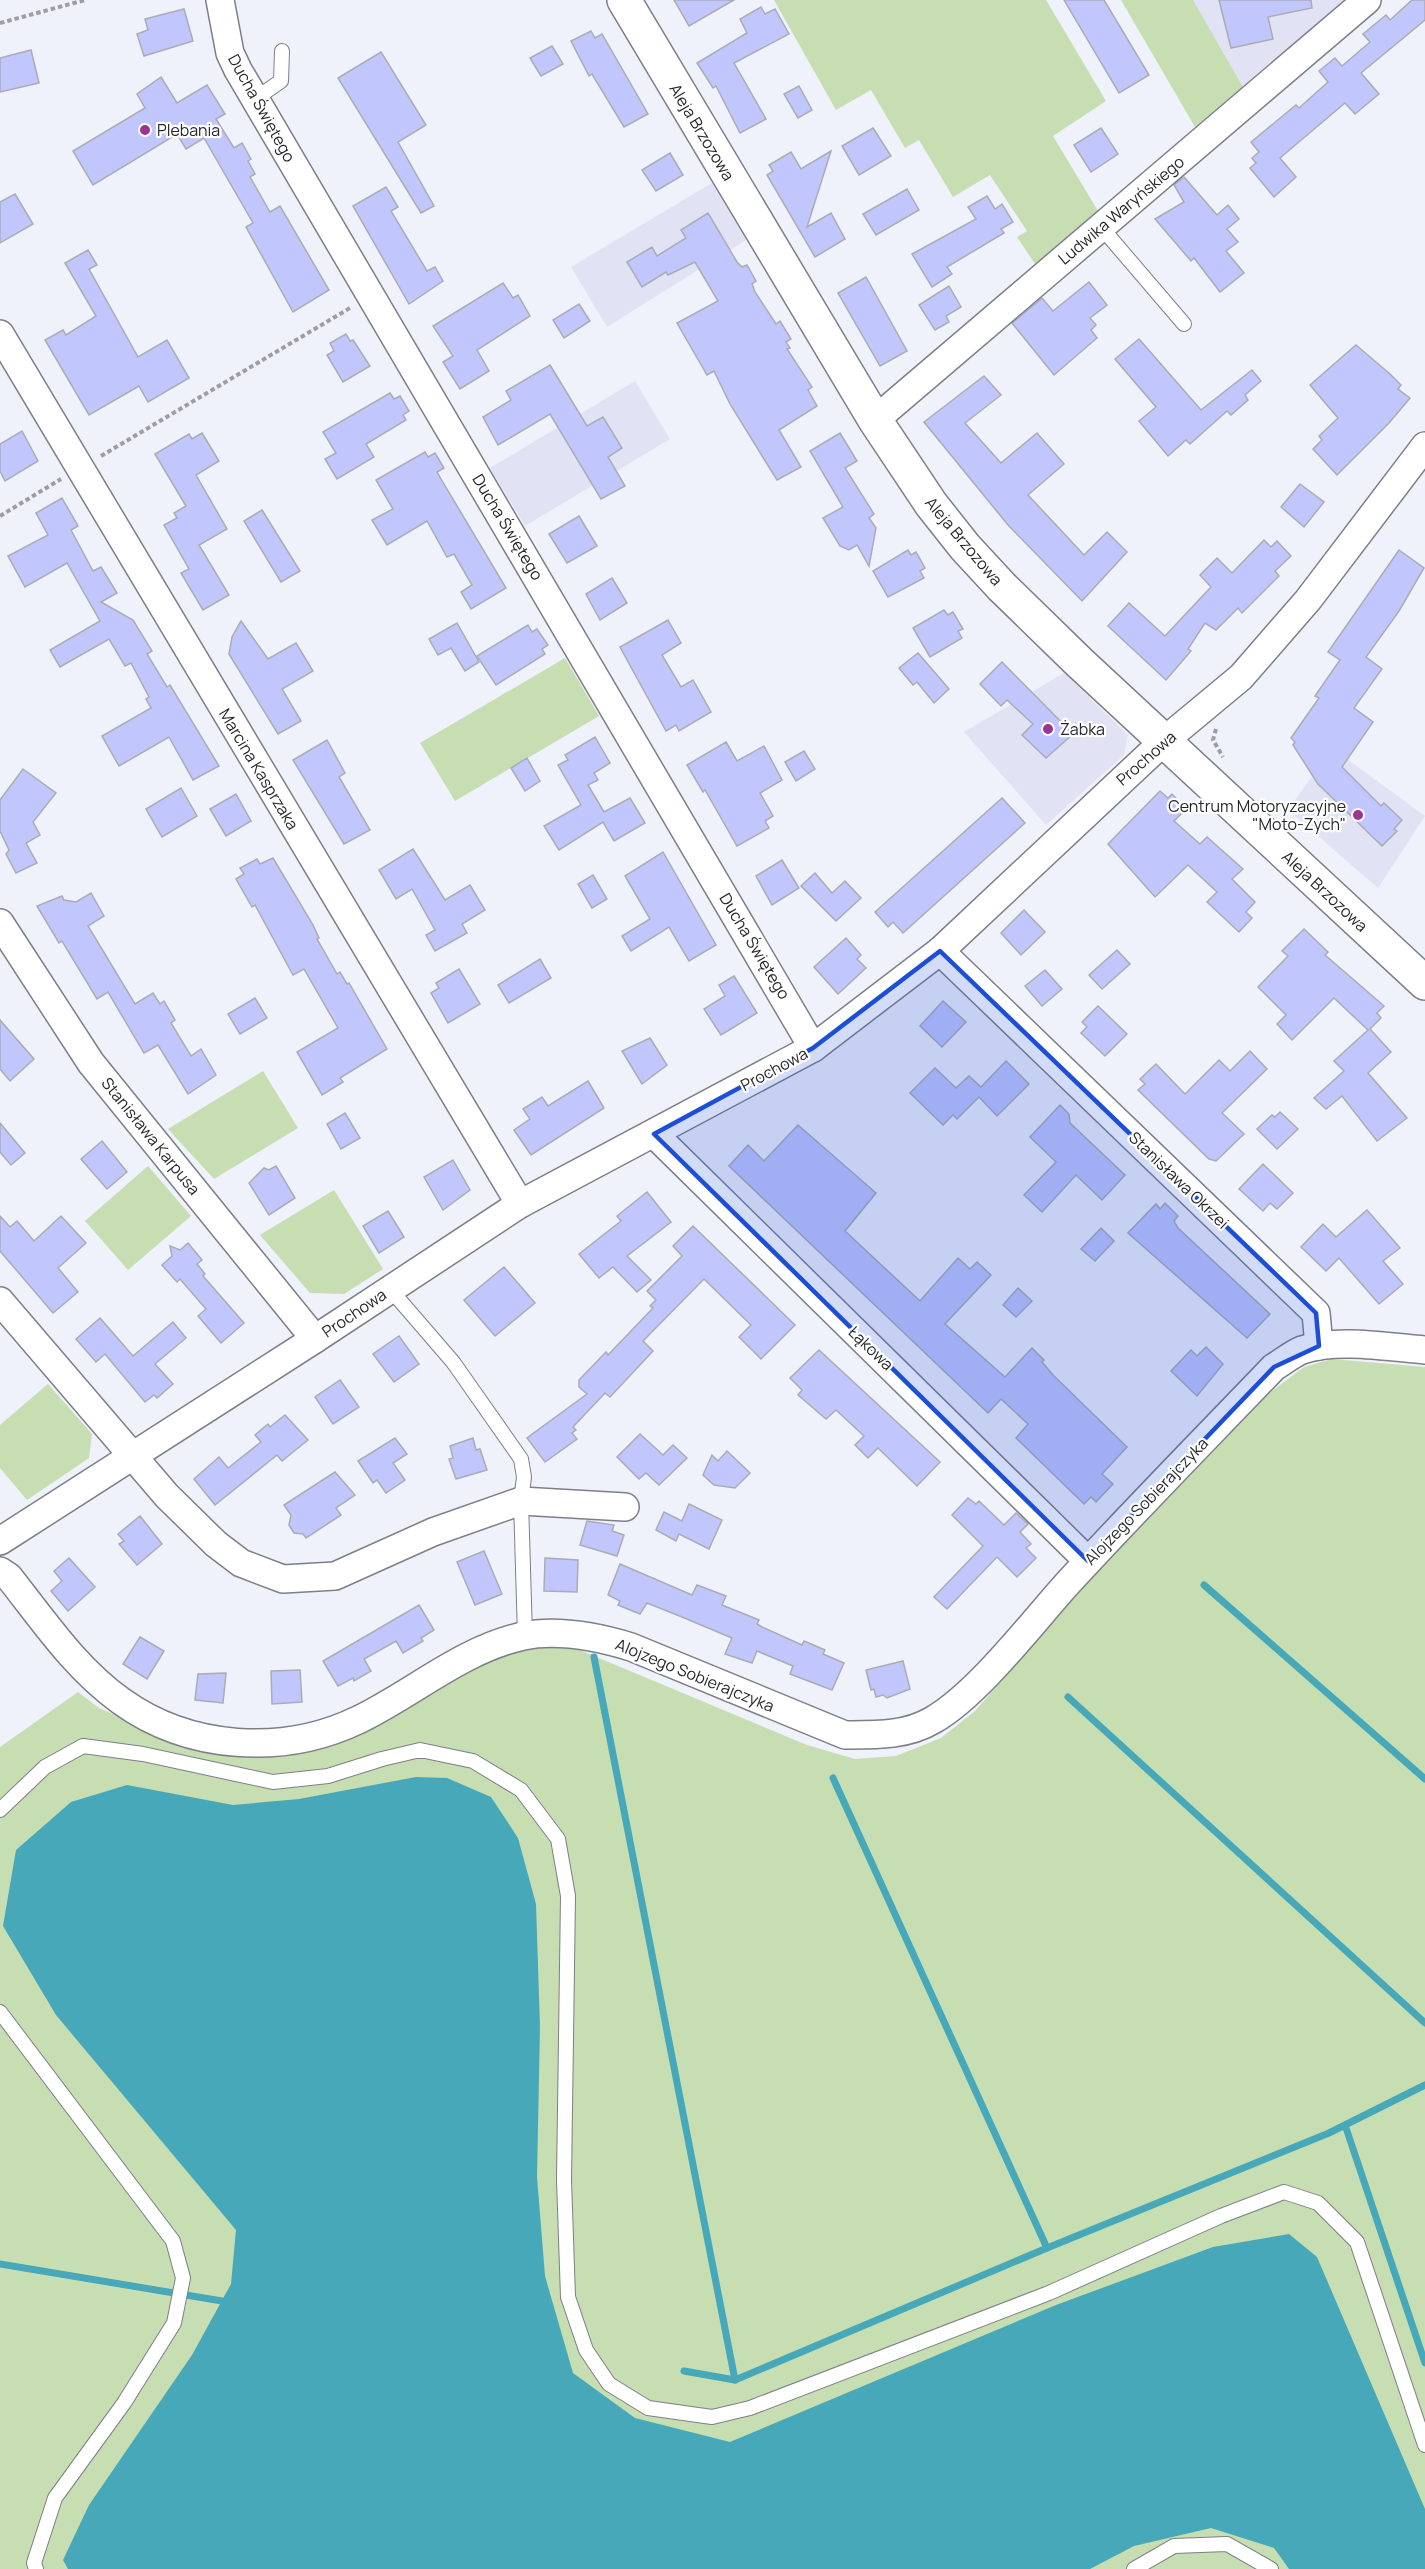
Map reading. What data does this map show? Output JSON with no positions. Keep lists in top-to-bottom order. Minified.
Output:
{"streets":{"street":["Ducha Świętego","Aleja Brzozowa","Ludwika Waryńskiego","Prochowa","Marcina Kasprzaka","Stanisława Karpusa","Stanisława Okrzei","Łąkowa","Alojzego Sobierajczyka"]},"crossings":[["Ducha Świętego","Prochowa"],["Aleja Brzozowa","Ludwika Waryńskiego"],["Aleja Brzozowa","Prochowa"],["Prochowa","Marcina Kasprzaka"],["Prochowa","Stanisława Karpusa"],["Prochowa","Stanisława Okrzei"],["Prochowa","Łąkowa"],["Stanisława Okrzei","Alojzego Sobierajczyka"],["Łąkowa","Alojzego Sobierajczyka"]],"places":["Plebania","Żabka","Centrum Motoryzacyjne \"Moto-Zych\""]}
